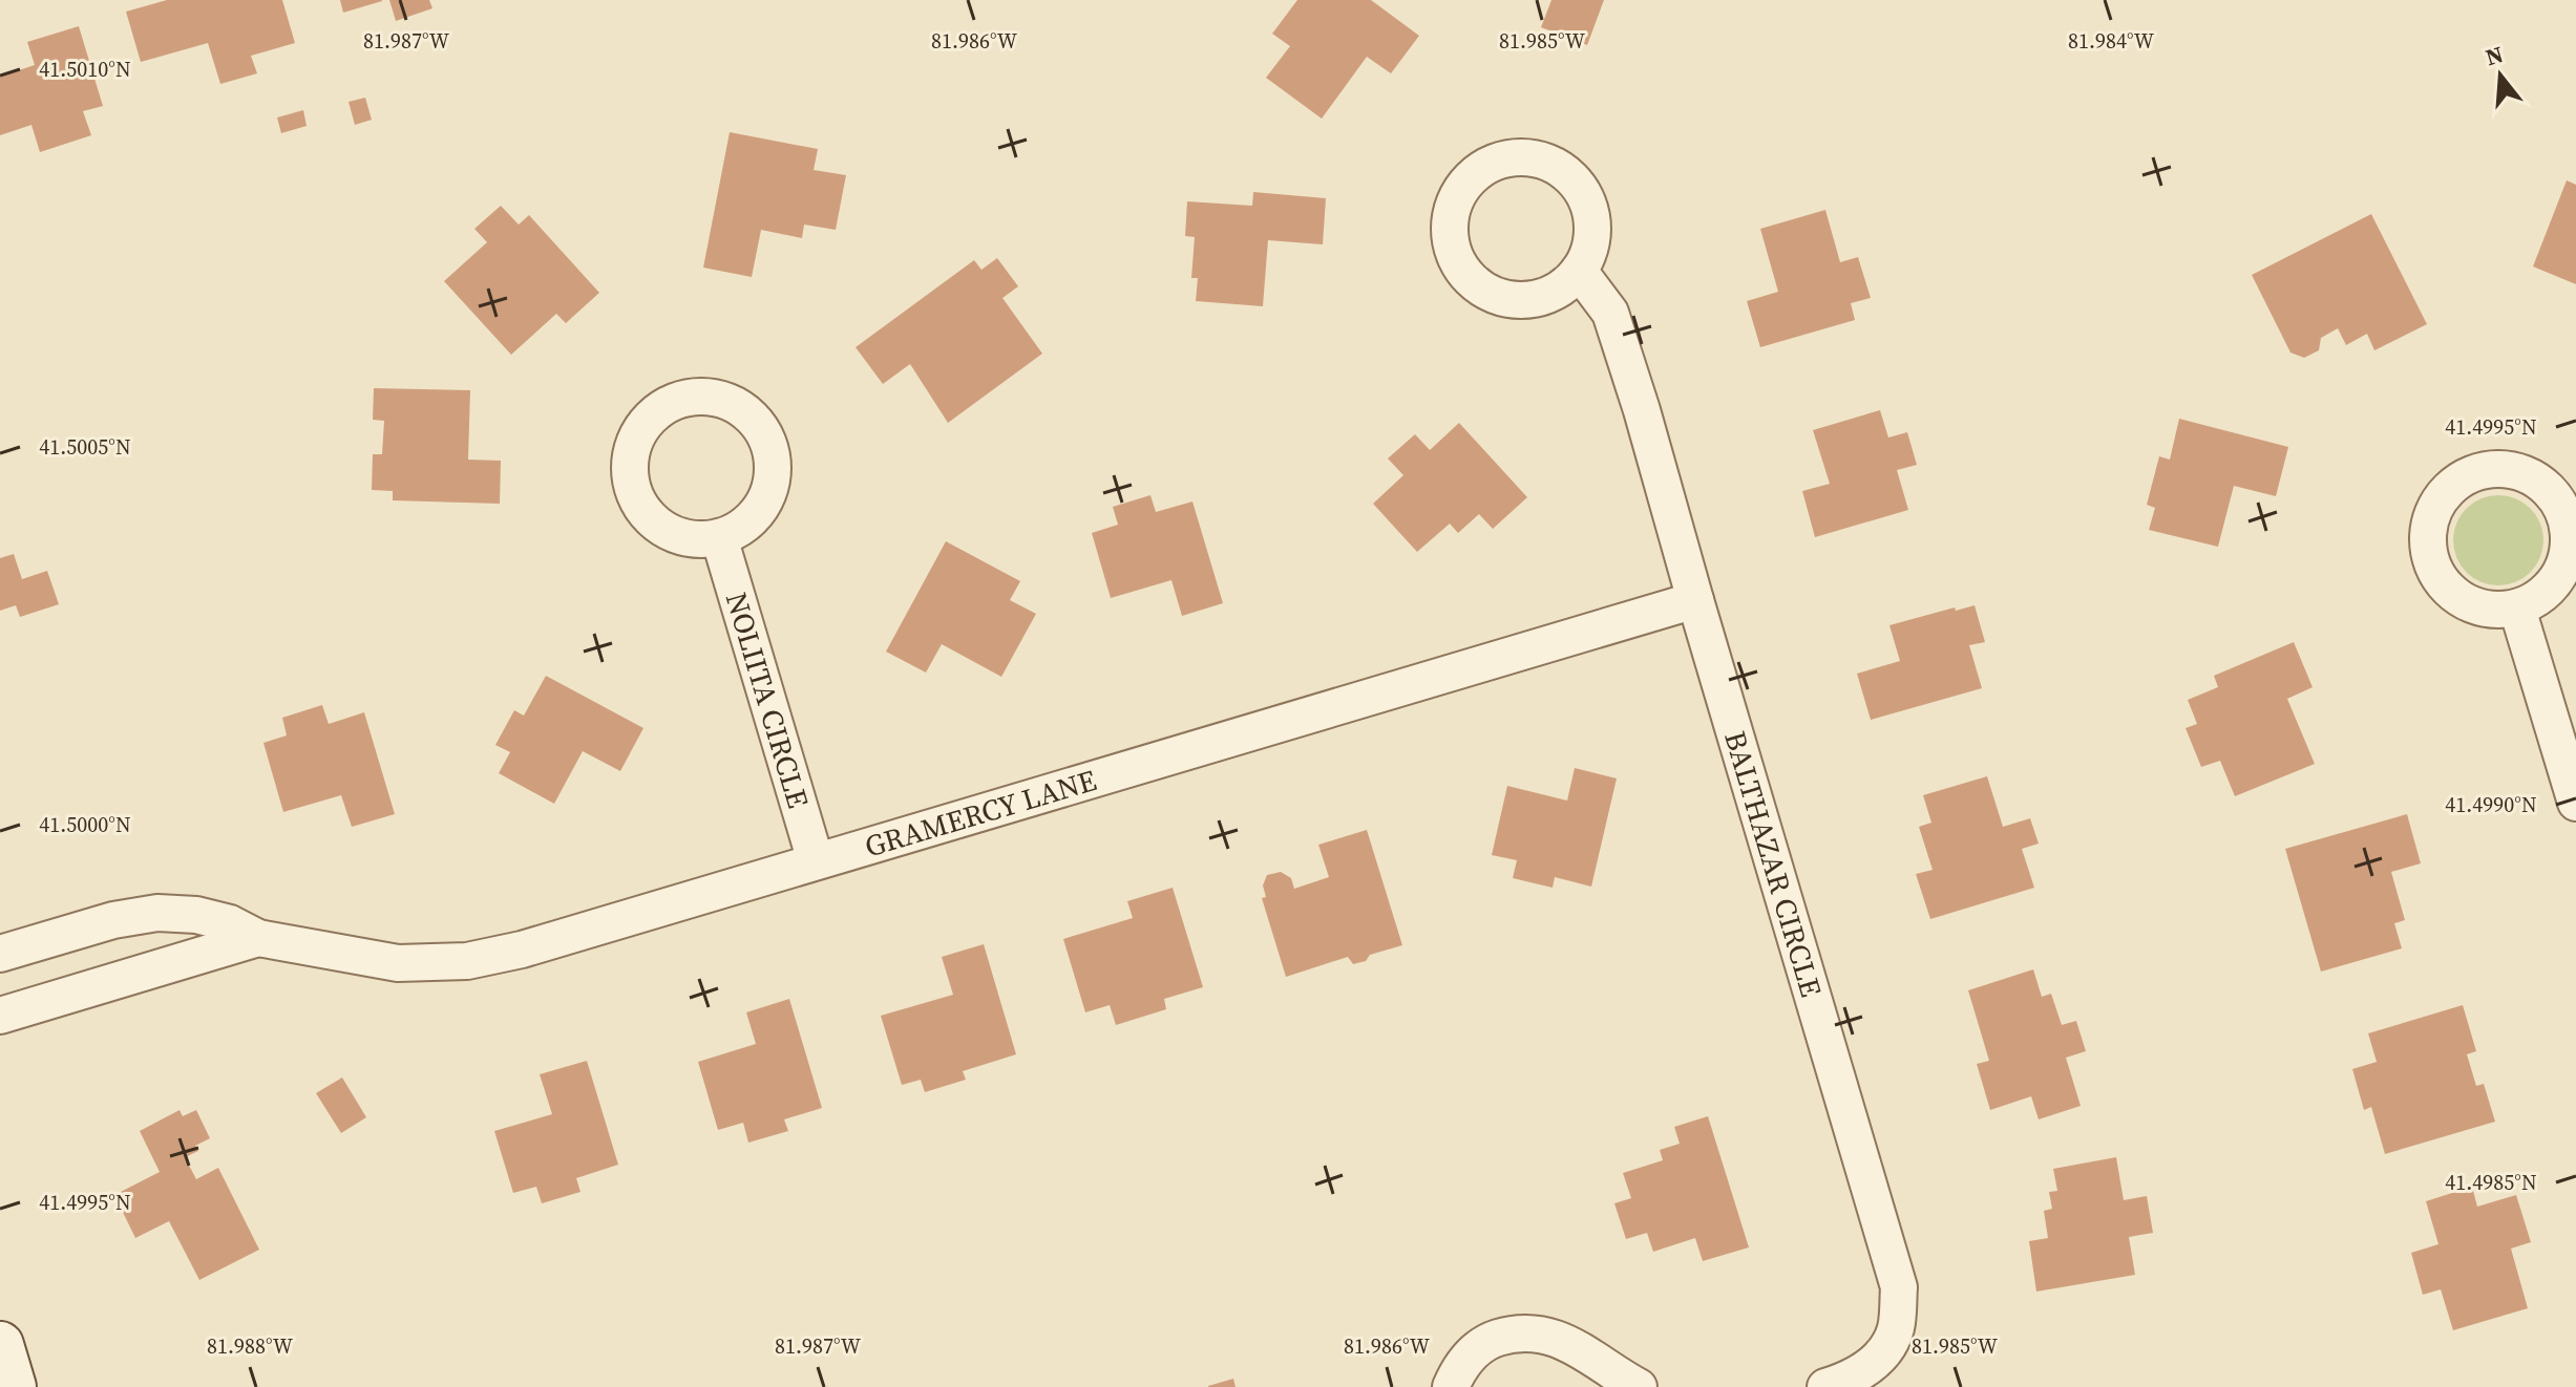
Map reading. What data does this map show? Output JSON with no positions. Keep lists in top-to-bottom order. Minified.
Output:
{"streets":{"street":["NOLIITA CIRCLE","GRAMERCY LANE","BALTHAZAR CIRCLE"]},"crossings":[["NOLIITA CIRCLE","GRAMERCY LANE"],["GRAMERCY LANE","BALTHAZAR CIRCLE"]],"north":"top","coordinates":["81.987°W","81.986°W","81.985°W","81.984°W","41.5010°N","41.4995°N","41.5005°N","41.4990°N","41.5000°N","41.4985°N","81.988°W"]}
